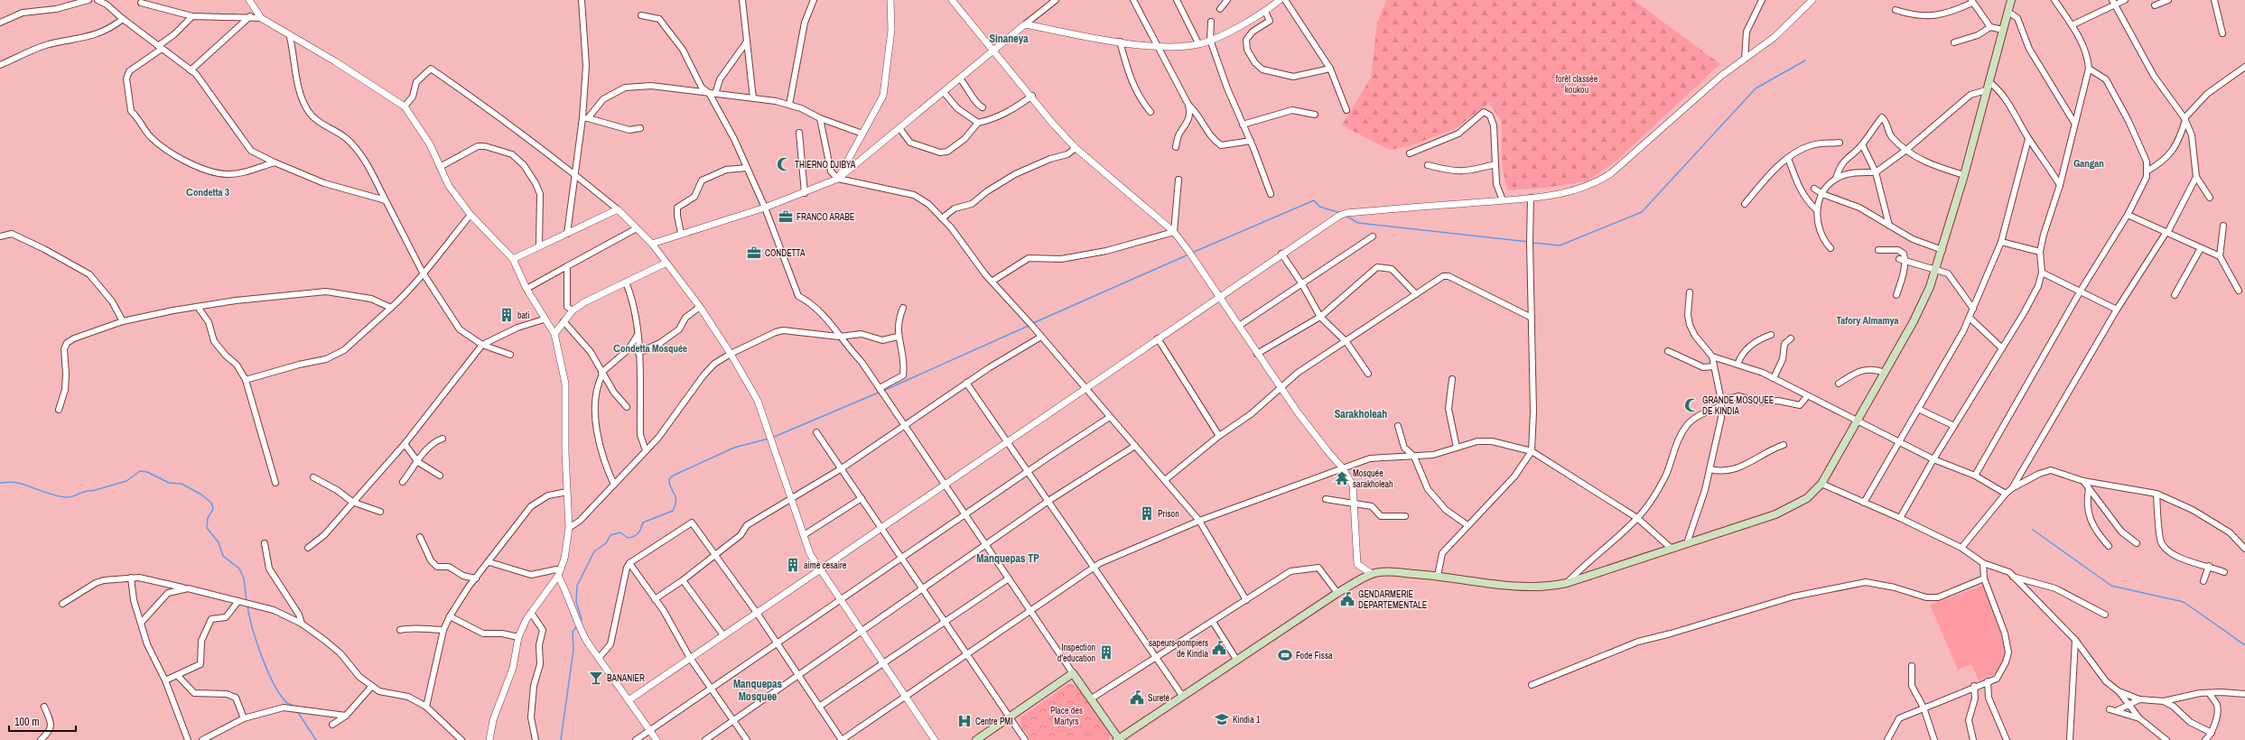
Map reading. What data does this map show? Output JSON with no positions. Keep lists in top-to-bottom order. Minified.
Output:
{"districts":["Sinaneya","Gangan","Сondetta 3","Tafory Almamya","Сondetta Mosquée","Sarakholeah","Manquepas TP","Manquepas Mosquee"],"parks":["forêt classée koukou","Place des Martyrs"],"places":{"mosque":["THIERNO DJIBYA","GRANDE MOSQUEE DE KINDIA"],"office":["FRANCO ARABE","CONDETTA"],"building":["bati","Prison","aimé cesaire","Inspection d'education"],"temple":["Mosquée sarakholeah"],"public building":["GENDARMERIE DEPARTEMENTALE","sapeurs-pompiers de Kindia","Sureté"],"sports":["Fode Fissa"],"bar":["BANANIER"],"school or university":["Kindia 1"],"hospital":["Centre PMI"]},"scale_bar":"100 m"}
